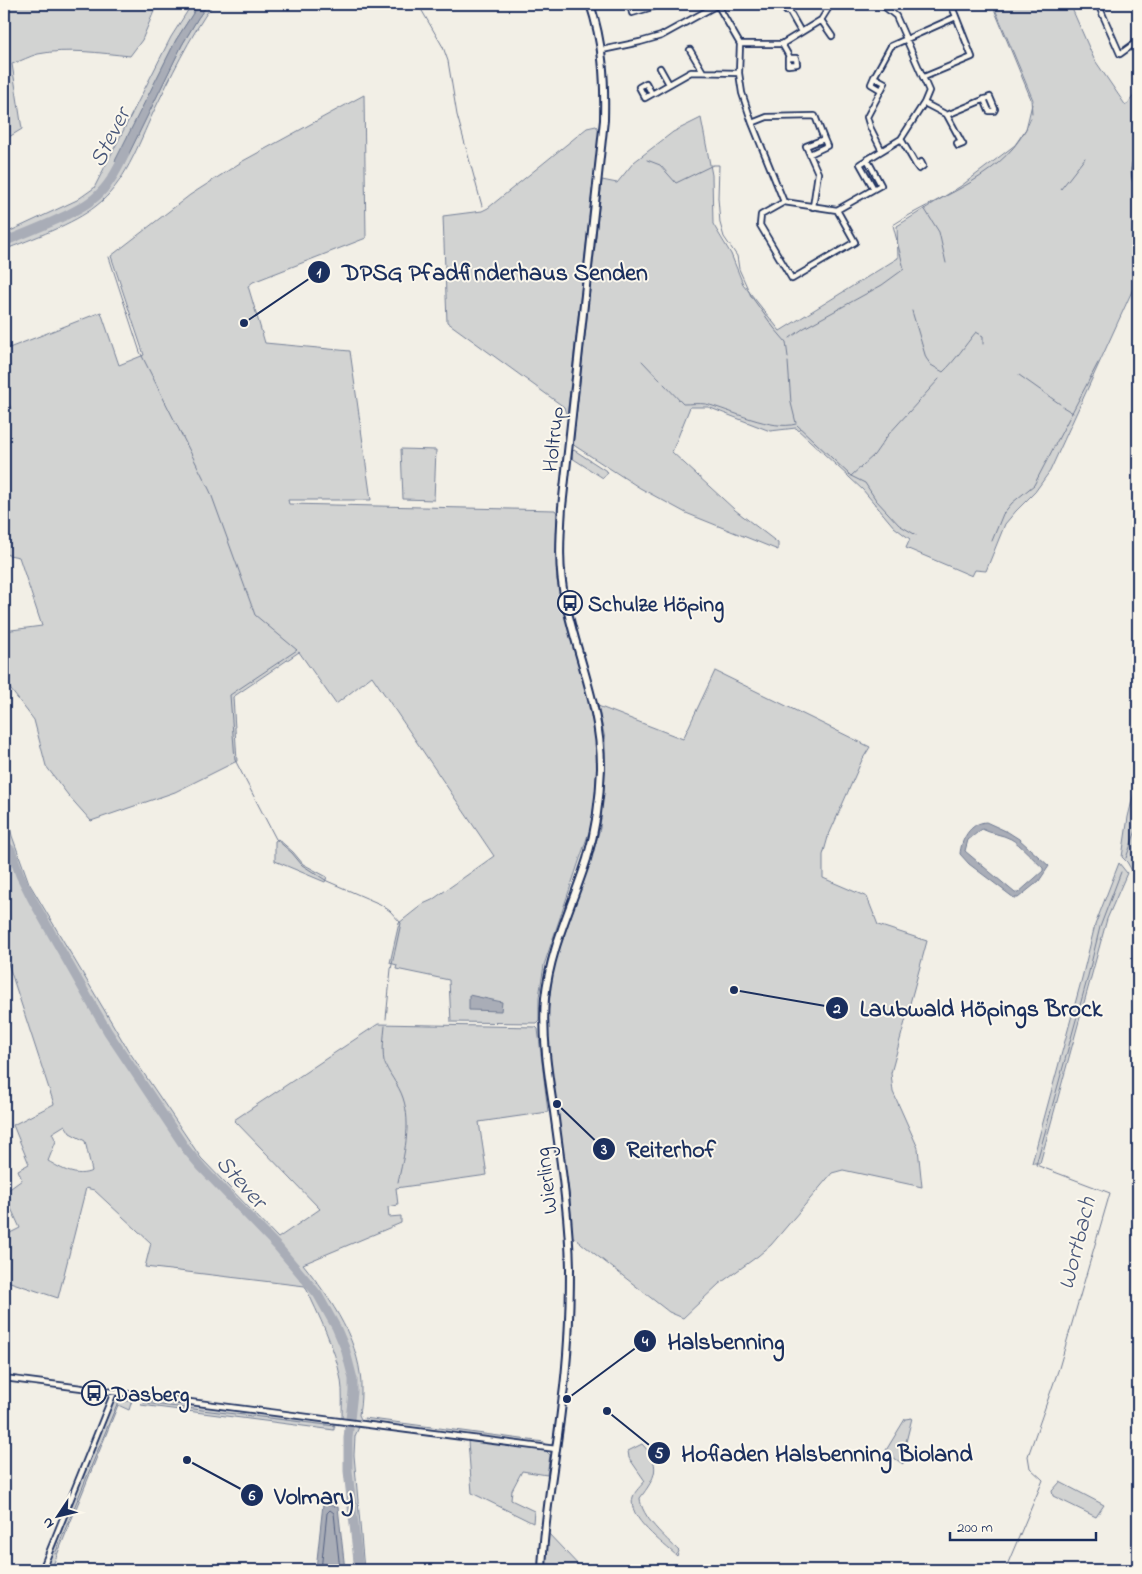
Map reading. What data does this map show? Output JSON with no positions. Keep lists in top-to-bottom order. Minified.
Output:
{"streets":{"main road":["Holtrup","Wierling"]},"crossings":[["Holtrup","Wierling"]],"water":["Stever","Wortbach"],"places":{"other":["DPSG Pfadfinderhaus Senden","Laubwald Höpings Brock","Reiterhof","Halsbenning","Hofladen Halsbenning Bioland","Volmary"],"bus stop":["Schulze Höping","Dasberg"]},"scale_bar":"200 m","north":"bottom left"}
